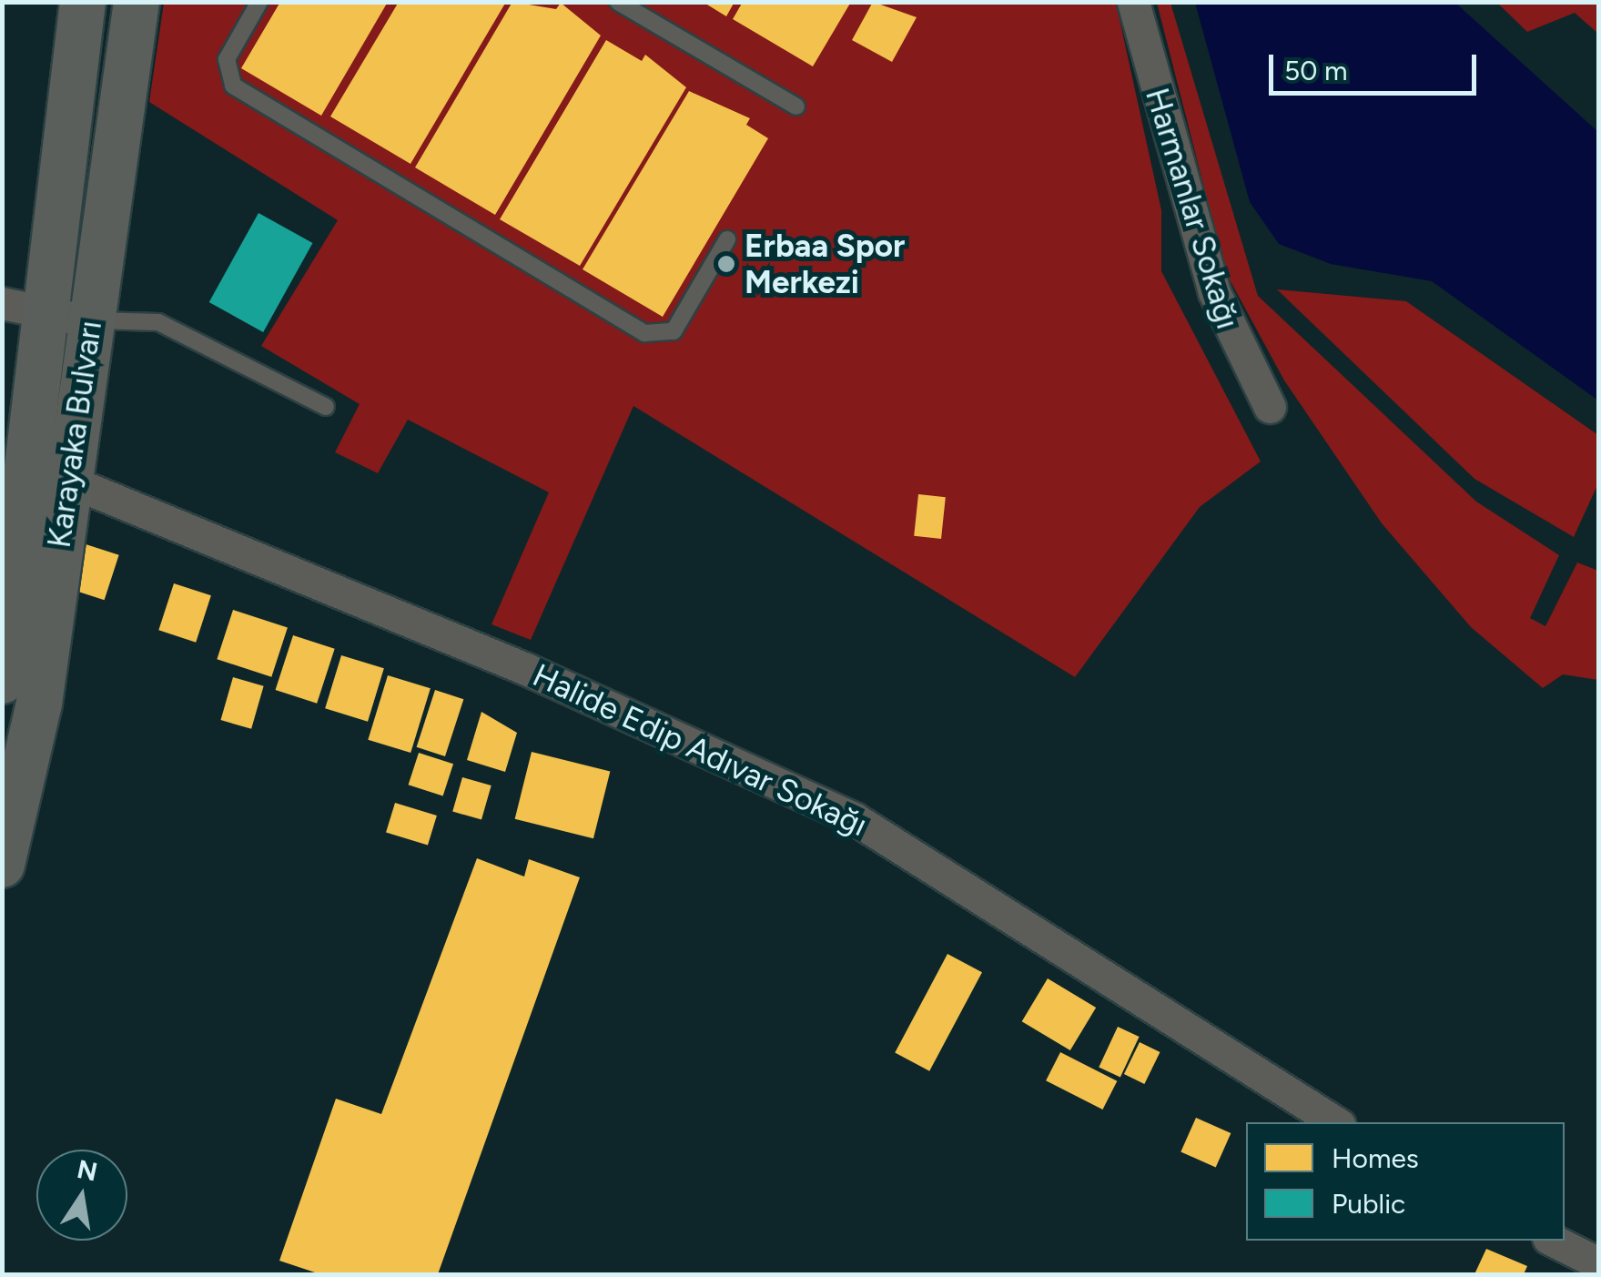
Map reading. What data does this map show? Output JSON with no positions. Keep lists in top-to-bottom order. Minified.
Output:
{"streets":{"main road":["Karayaka Bulvarı"],"street":["Harmanlar Sokağı","Halide Edip Adıvar Sokağı"]},"crossings":[["Karayaka Bulvarı","Halide Edip Adıvar Sokağı"]],"places":["Erbaa Spor Merkezi"],"legend":["Homes","Public"],"scale_bar":"50 m","north":"top"}
